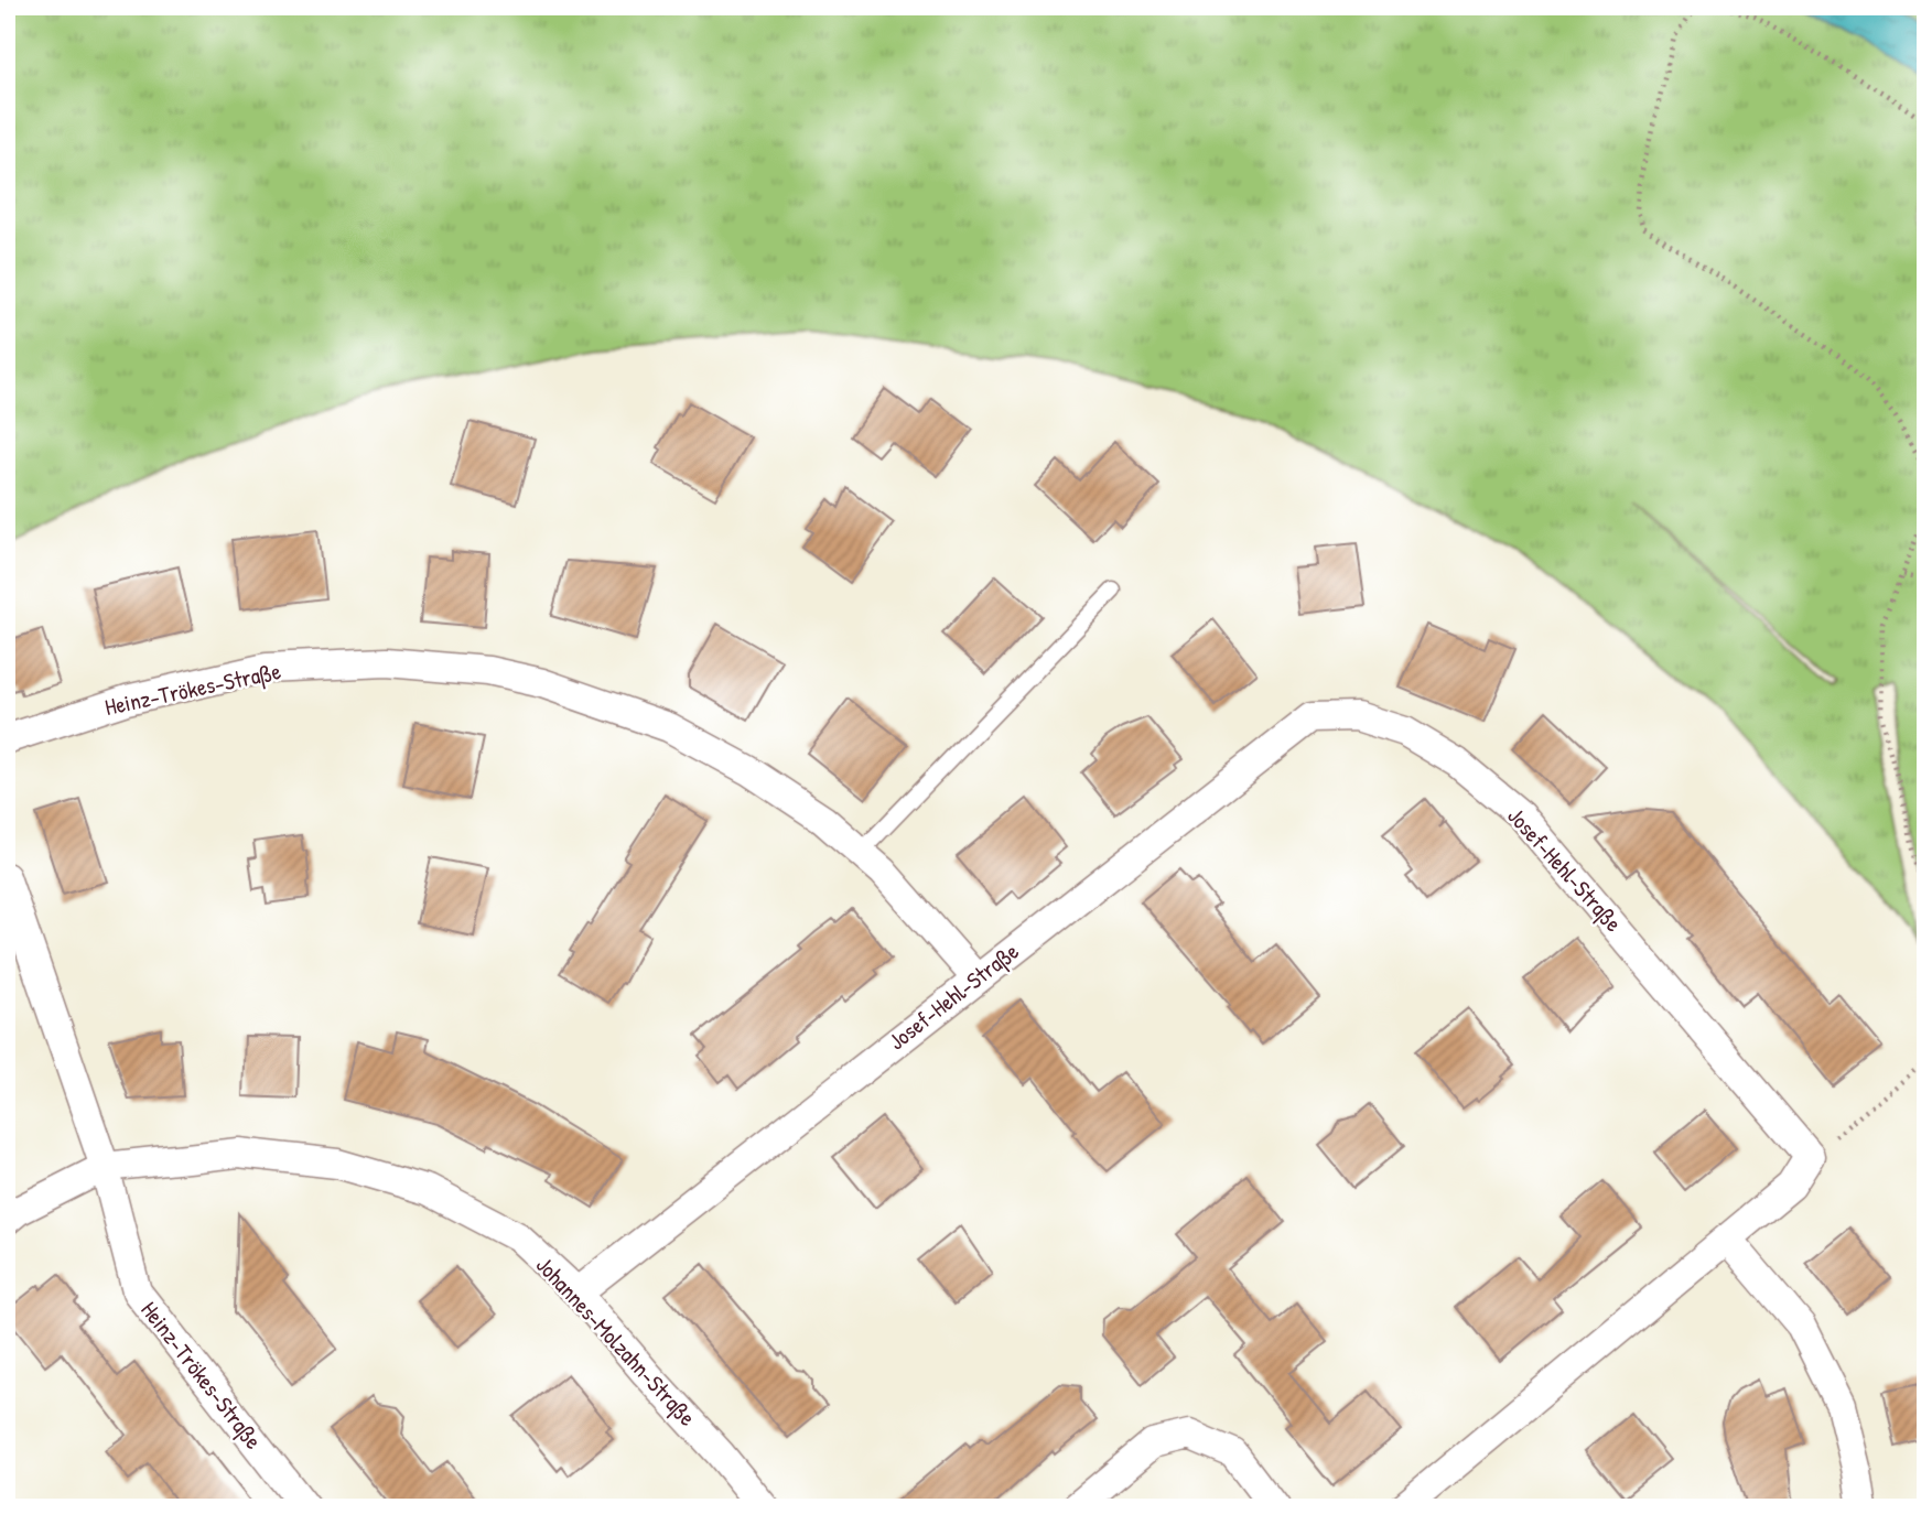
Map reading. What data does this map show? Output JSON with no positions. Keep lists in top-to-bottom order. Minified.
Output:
{"streets":{"street":["Heinz-Trökes-Straße","Josef-Hehl-Straße","Johannes-Molzahn-Straße"]},"crossings":[["Heinz-Trökes-Straße","Josef-Hehl-Straße"],["Heinz-Trökes-Straße","Johannes-Molzahn-Straße"],["Josef-Hehl-Straße","Johannes-Molzahn-Straße"]]}
